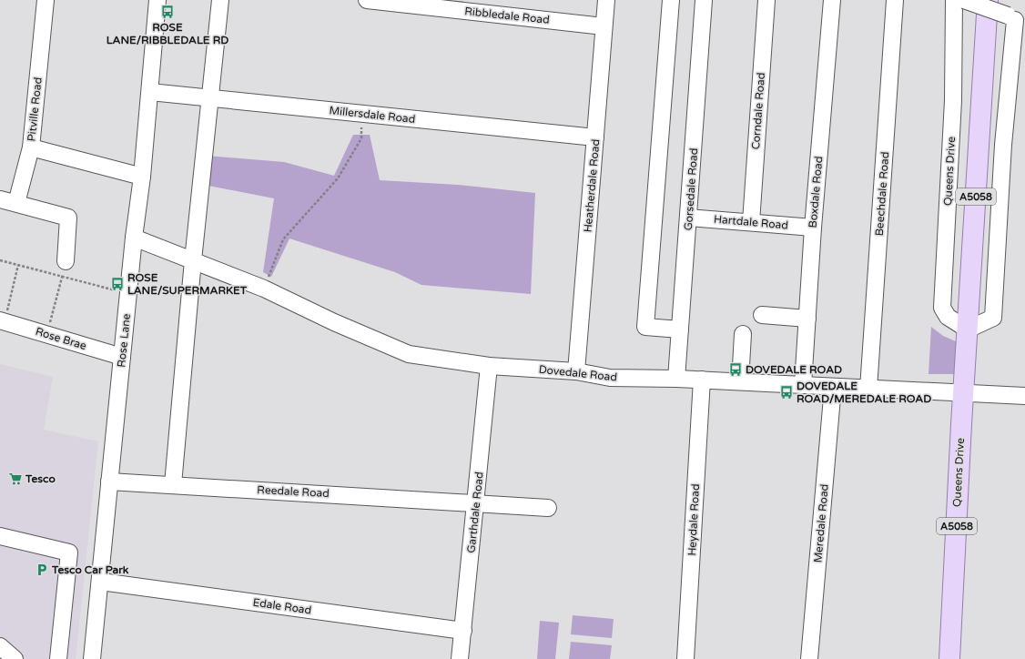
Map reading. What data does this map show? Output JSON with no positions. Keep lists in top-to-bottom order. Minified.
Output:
{"streets":{"main road":["Queens Drive","A5058"],"street":["Ribbledale Road","Pitville Road","Corndale Road","Millersdale Road","Heatherdale Road","Gorsedale Road","Boxdale Road","Beechdale Road","Hartdale Road","Rose Brae","Rose Lane","Dovedale Road","Reedale Road","Garthdale Road","Heydale Road","Meredale Road","Edale Road"]},"crossings":[["Ribbledale Road","Heatherdale Road"],["Pitville Road","Rose Lane"],["Corndale Road","Hartdale Road"],["Millersdale Road","Heatherdale Road"],["Millersdale Road","Rose Lane"],["Queens Drive","Dovedale Road"],["Heatherdale Road","Dovedale Road"],["Gorsedale Road","Hartdale Road"],["Gorsedale Road","Dovedale Road"],["Boxdale Road","Hartdale Road"],["Boxdale Road","Dovedale Road"],["Beechdale Road","Dovedale Road"],["Rose Brae","Rose Lane"],["Rose Lane","Dovedale Road"],["Rose Lane","Reedale Road"],["Rose Lane","Edale Road"],["Dovedale Road","Garthdale Road"],["Dovedale Road","Heydale Road"],["Dovedale Road","Meredale Road"],["Reedale Road","Garthdale Road"],["Garthdale Road","Edale Road"]],"places":{"bus stop":["ROSE LANE/RIBBLEDALE RD","ROSE LANE/SUPERMARKET","DOVEDALE ROAD","DOVEDALE ROAD/MEREDALE ROAD"],"supermarket":["Tesco"],"parking":["Tesco Car Park"]}}
